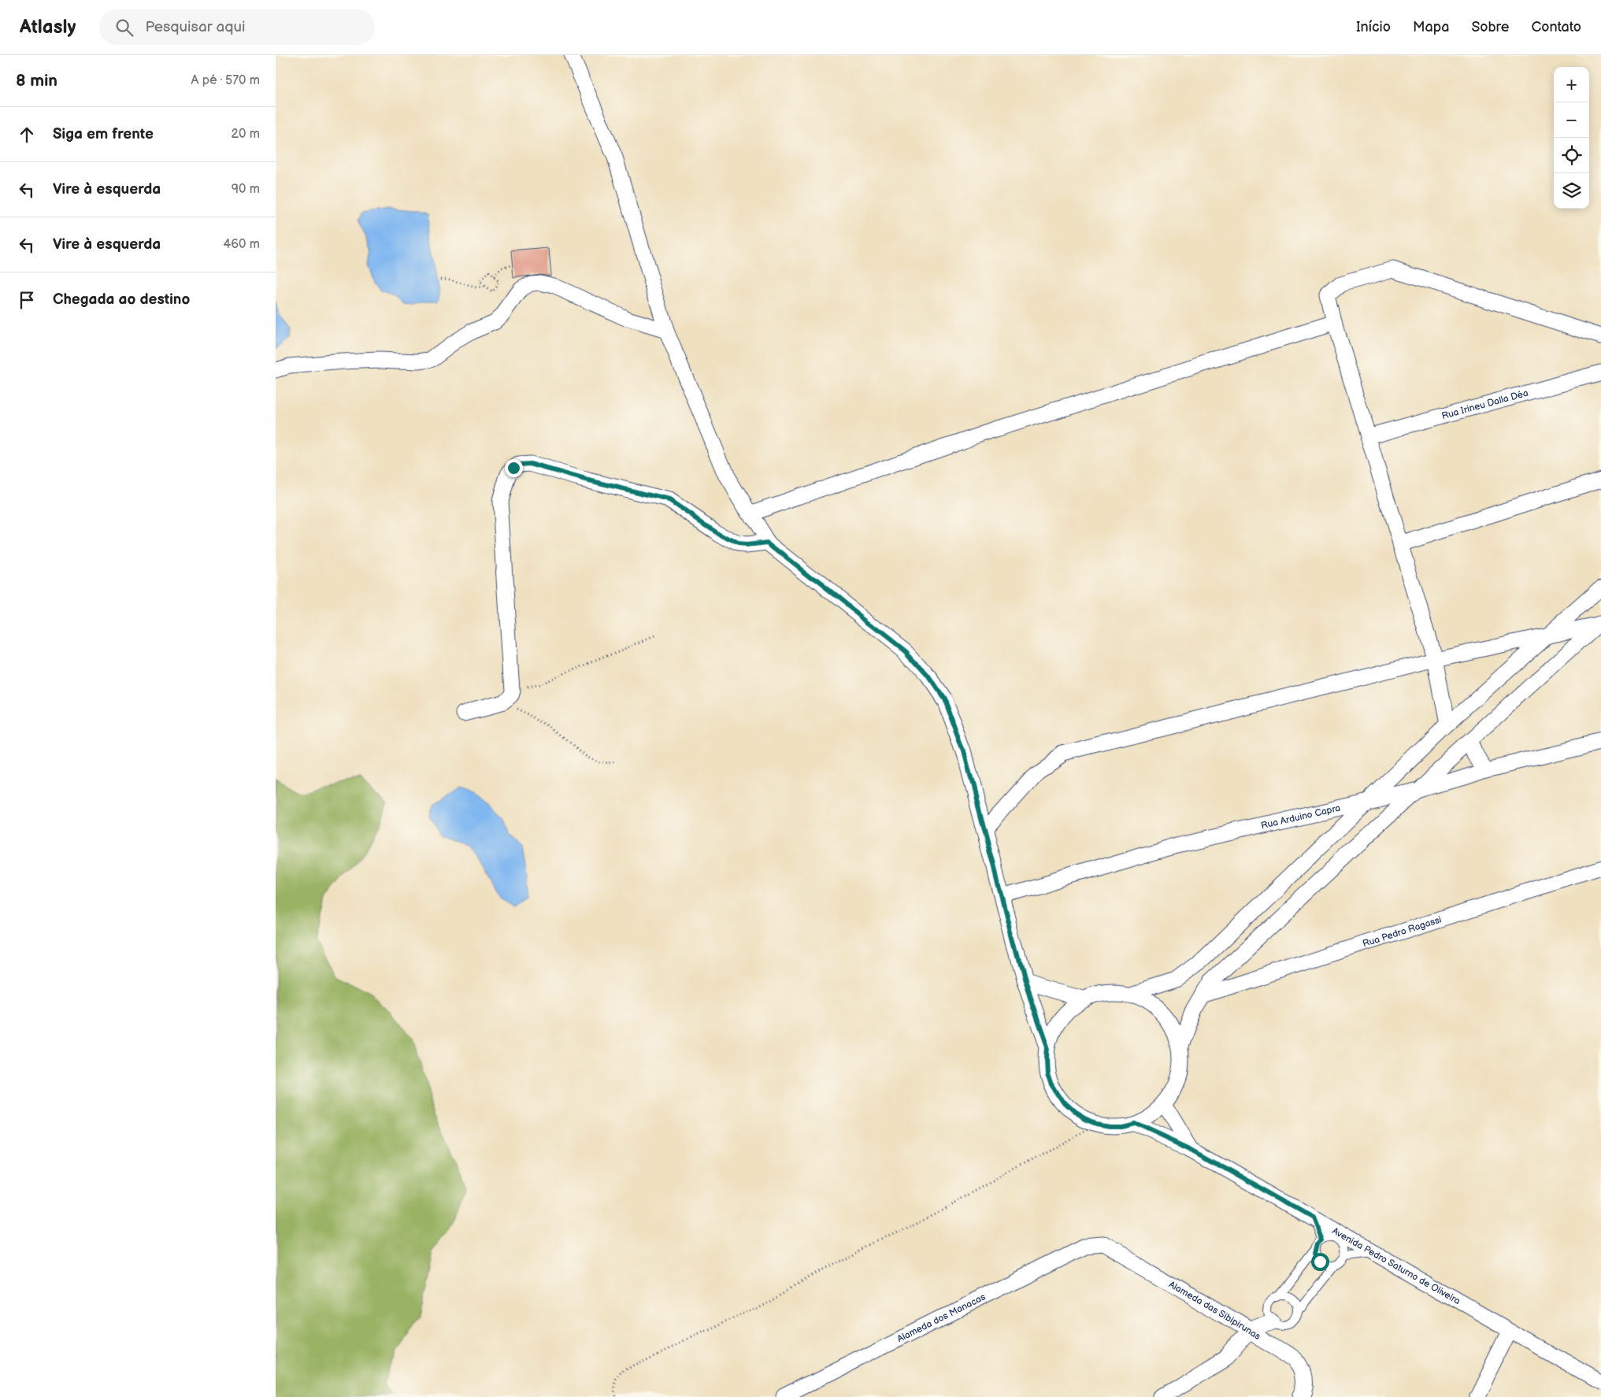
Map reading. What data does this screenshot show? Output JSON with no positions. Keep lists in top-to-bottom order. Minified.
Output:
{"streets":{"street":["Rua Irineu Dalla Déa","Rua Arduino Capra","Rua Pedro Ragassi","Avenida Pedro Saturno de Oliveira","Alameda das Sibipirunas","Alameda dos Manacas"]},"crossings":[["Alameda das Sibipirunas","Alameda dos Manacas"]],"page":{"header":"Atlasly","search":"Pesquisar aqui","nav":["Início","Mapa","Sobre","Contato"],"heading":["8 min","A pé · 570 m"],"map_buttons":["+","−"],"list":[["Siga em frente","20 m"],["Vire à esquerda","90 m"],["Vire à esquerda","460 m"],"Chegada ao destino"]}}
